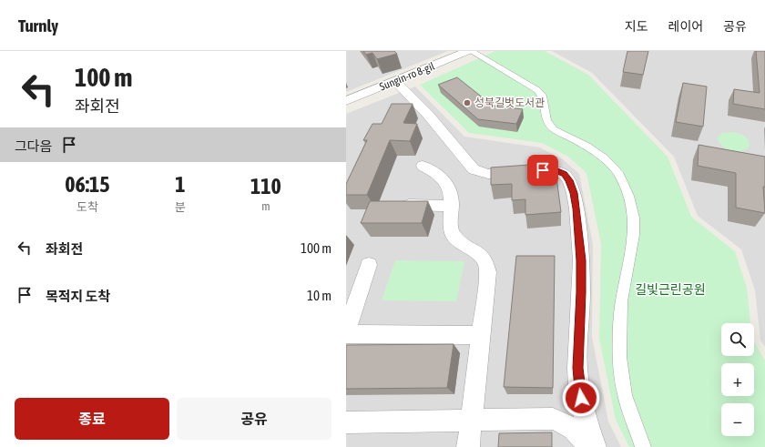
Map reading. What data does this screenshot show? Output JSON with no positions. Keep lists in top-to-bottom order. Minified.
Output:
{"streets":{"street":["Sungin-ro 8-gil"]},"parks":["길빛근린공원"],"places":["성북길벗도서관"],"page":{"header":"Turnly","nav":["지도","레이어","공유"],"turn":["100 m","좌회전"],"then":"그다음","eta":["06:15","도착","1","분","110","m"],"list":[{"name":"좌회전","value":"100 m"},{"name":"목적지 도착","value":"10 m"}],"map_buttons":["+","−"],"buttons":["종료","공유"]}}
